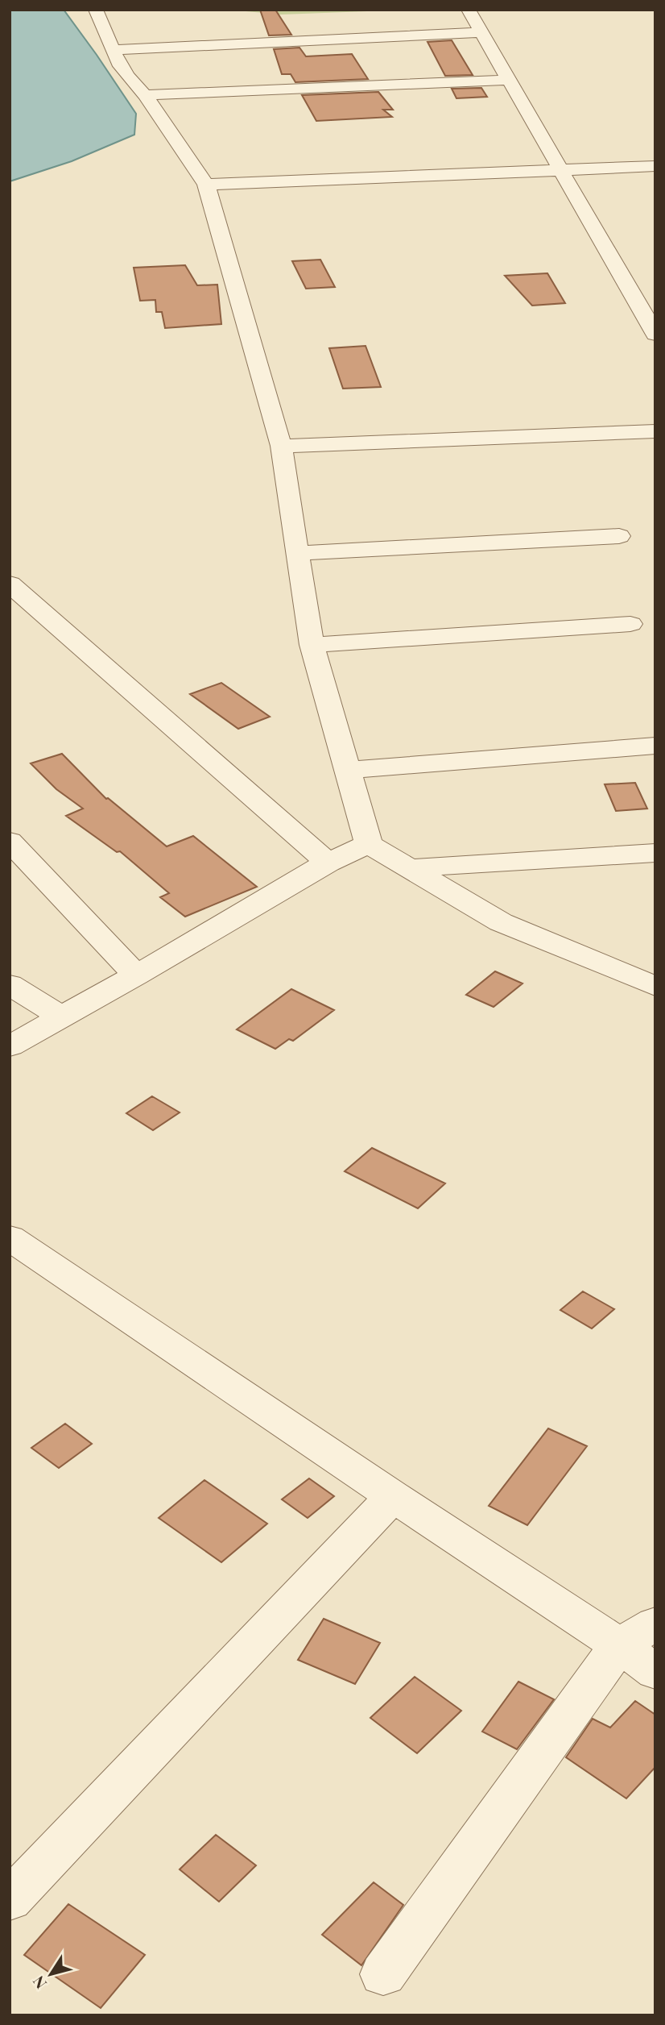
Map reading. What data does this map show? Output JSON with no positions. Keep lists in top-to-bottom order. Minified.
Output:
{"north":"bottom left"}
